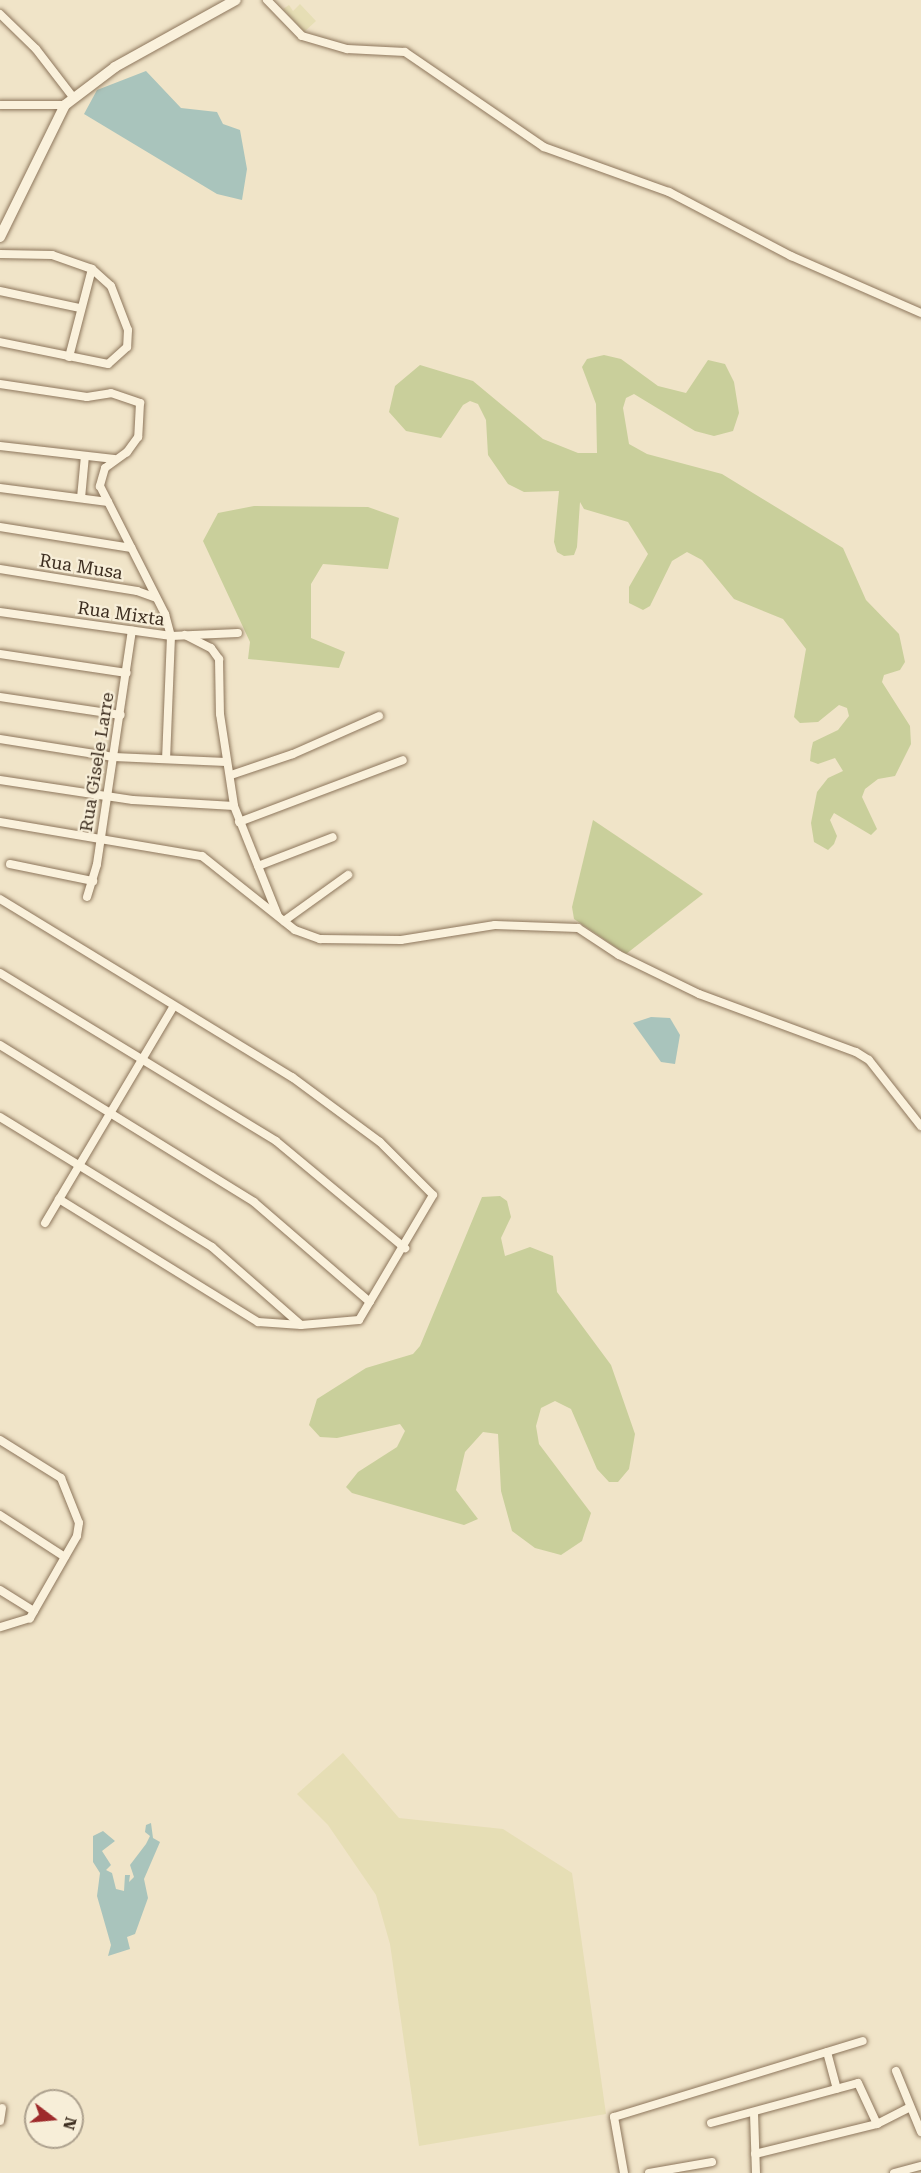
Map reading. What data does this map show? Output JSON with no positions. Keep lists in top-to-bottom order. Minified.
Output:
{"streets":{"street":["Rua Musa","Rua Mixta","Rua Gisele Larre"]},"crossings":[["Rua Mixta","Rua Gisele Larre"]],"north":"right"}
